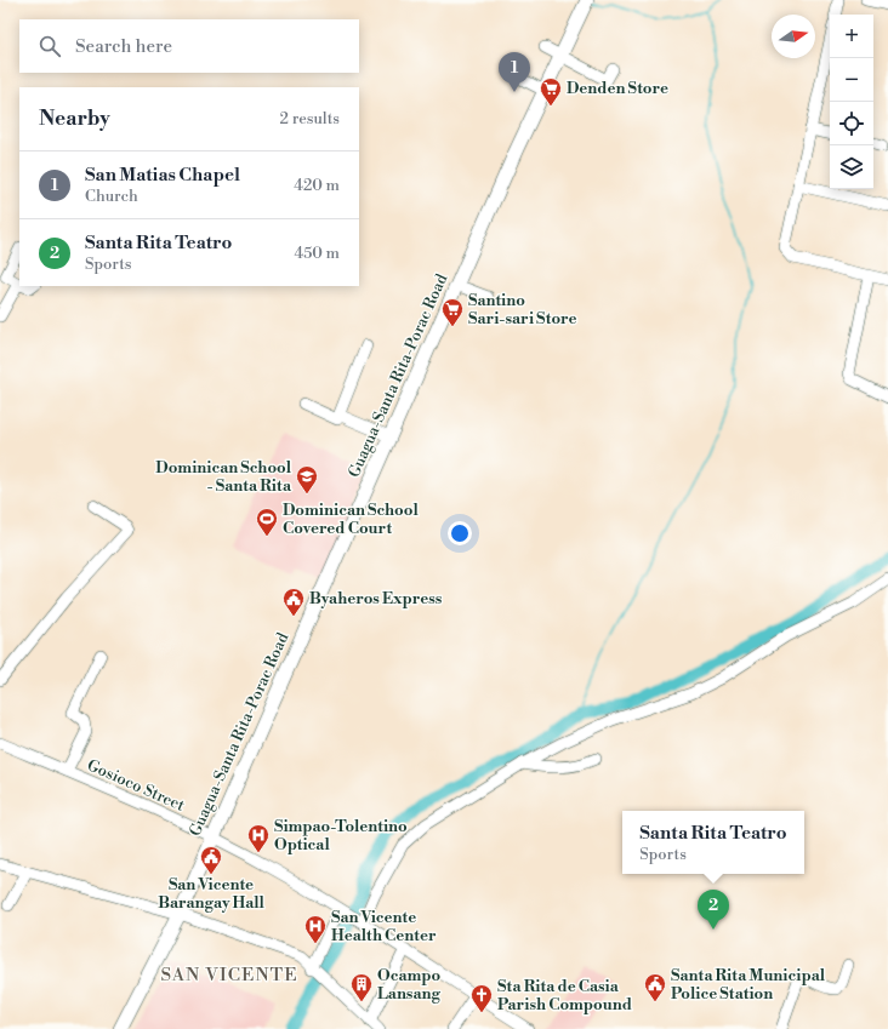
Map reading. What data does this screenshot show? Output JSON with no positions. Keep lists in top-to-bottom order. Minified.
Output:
{"streets":{"main road":["Guagua-Santa Rita-Porac Road"],"street":["Gosioco Street"]},"crossings":[["Guagua-Santa Rita-Porac Road","Gosioco Street"]],"districts":["SAN VICENTE"],"places":{"supermarket":["Denden Store","Santino Sari-sari Store"],"school or university":["Dominican School - Santa Rita"],"sports":["Dominican School Covered Court"],"public building":["Byaheros Express","San Vicente Barangay Hall","Santa Rita Municipal Police Station"],"hospital":["Simpao-Tolentino Optical","San Vicente Health Center"],"building":["Ocampo Lansang"],"church":["Sta Rita de Casia Parish Compound"]},"north":"right","page":{"map_buttons":["+","−"],"search":"Search here","pins":["1","2"],"heading":["Nearby","2 results"],"list":[{"mark":"1","name":"San Matias Chapel","note":"Church","value":"420 m"},{"mark":"2","name":"Santa Rita Teatro","note":"Sports","value":"450 m"}],"popup":["Santa Rita Teatro","Sports"]}}
